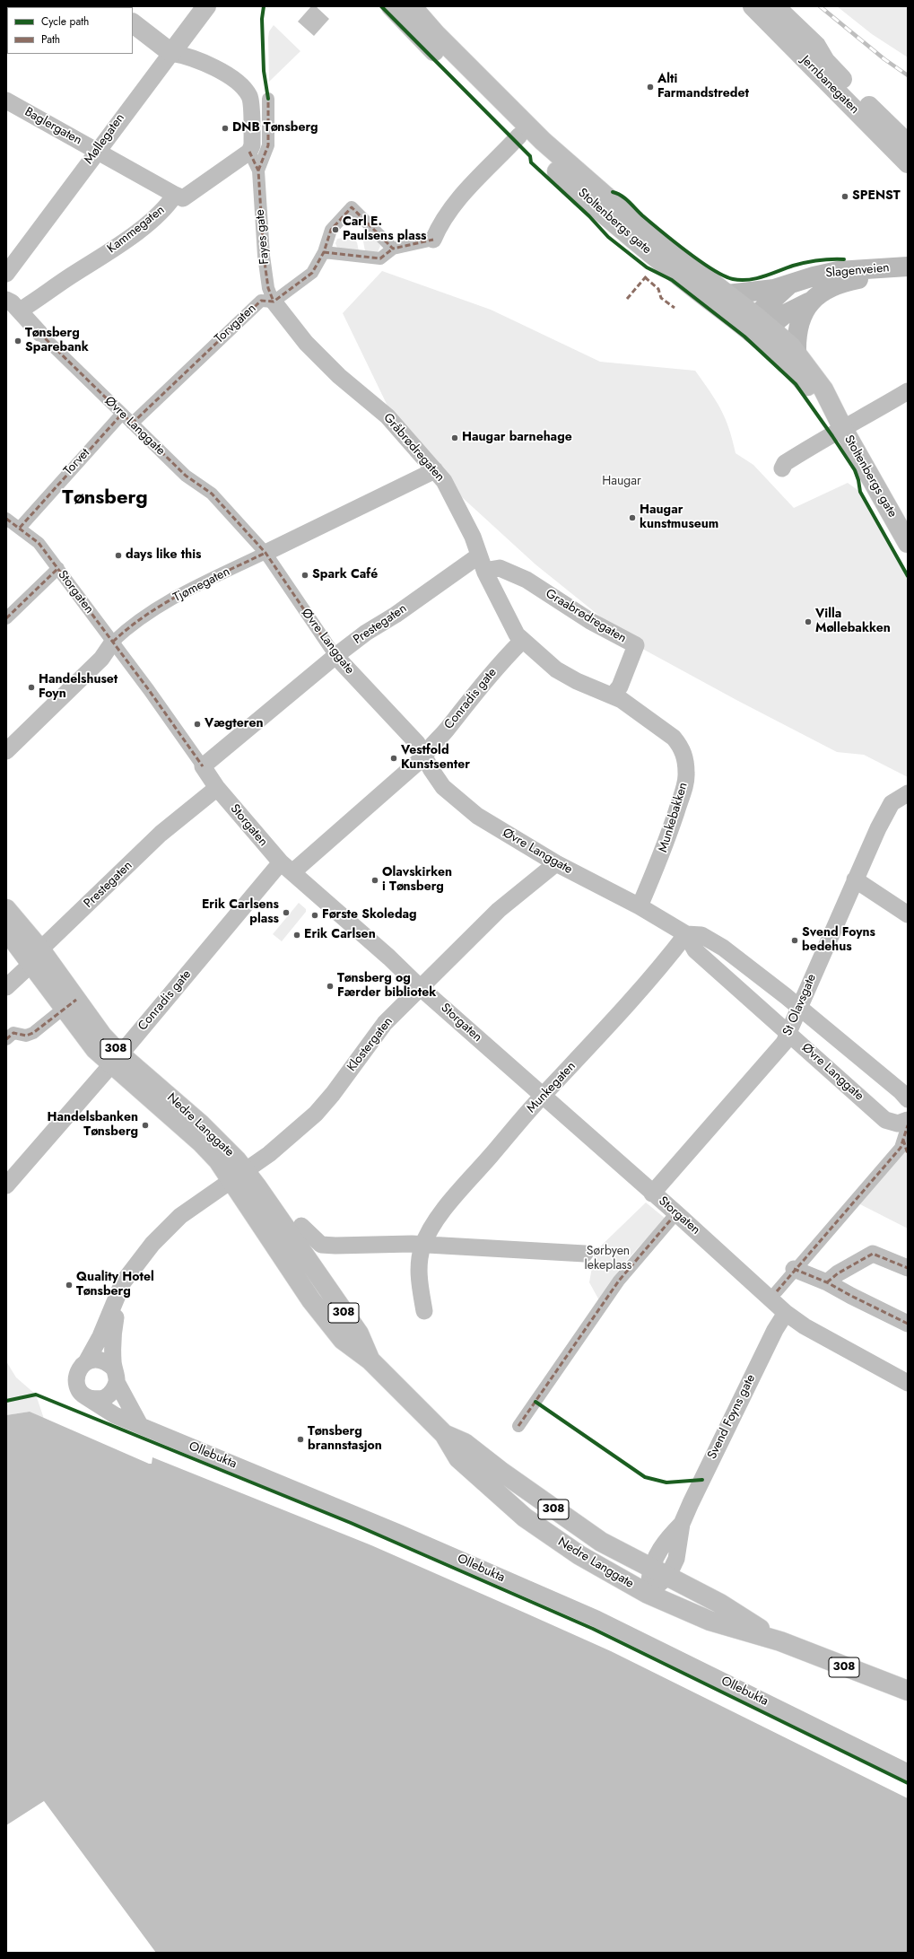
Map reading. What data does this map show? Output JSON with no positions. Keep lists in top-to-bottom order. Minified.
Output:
{"streets":{"main road":["Jernbanegaten","Møllegaten","Stoltenbergs gate","Slagenveien","308","Nedre Langgate"],"street":["Baglergaten","Kammegaten","Fayes gate","Torvgaten","Øvre Langgate","Gråbrødregaten","Torvet","Tjømegaten","Storgaten","Graabrødregaten","Prestegaten","Conradis gate","Munkebakken","St Olavsgate","Klostergaten","Munkegaten","Svend Foyns gate","Ollebukta"]},"crossings":[["Baglergaten","Møllegaten"],["Baglergaten","Kammegaten"],["Stoltenbergs gate","Slagenveien"],["Kammegaten","Fayes gate"],["Kammegaten","Øvre Langgate"],["Fayes gate","Torvgaten"],["Fayes gate","Gråbrødregaten"],["Torvgaten","Øvre Langgate"],["Torvgaten","Gråbrødregaten"],["Øvre Langgate","Torvet"],["Øvre Langgate","Tjømegaten"],["Øvre Langgate","Prestegaten"],["Øvre Langgate","Conradis gate"],["Øvre Langgate","Munkebakken"],["Øvre Langgate","St Olavsgate"],["Øvre Langgate","Klostergaten"],["Øvre Langgate","Munkegaten"],["Gråbrødregaten","Tjømegaten"],["Gråbrødregaten","Graabrødregaten"],["Gråbrødregaten","Prestegaten"],["Gråbrødregaten","Conradis gate"],["Gråbrødregaten","Munkebakken"],["Torvet","Storgaten"],["Tjømegaten","Storgaten"],["Storgaten","Prestegaten"],["Storgaten","Conradis gate"],["Storgaten","St Olavsgate"],["Storgaten","Klostergaten"],["Storgaten","Munkegaten"],["Storgaten","Svend Foyns gate"],["Graabrødregaten","Munkebakken"],["Prestegaten","Nedre Langgate"],["Conradis gate","Munkebakken"],["Conradis gate","Nedre Langgate"],["Klostergaten","Nedre Langgate"],["Klostergaten","Ollebukta"],["Nedre Langgate","Svend Foyns gate"],["Nedre Langgate","Ollebukta"]],"districts":["Tønsberg"],"parks":["Haugar","Sørbyen lekeplass"],"places":["Alti Farmandstredet","DNB Tønsberg","SPENST","Carl E. Paulsens plass","Tønsberg Sparebank","Haugar barnehage","Haugar kunstmuseum","days like this","Spark Café","Villa Møllebakken","Handelshuset Foyn","Vægteren","Vestfold Kunstsenter","Olavskirken i Tønsberg","Erik Carlsens plass","Første Skoledag","Erik Carlsen","Svend Foyns bedehus","Tønsberg og Færder bibliotek","Handelsbanken Tønsberg","Quality Hotel Tønsberg","Tønsberg brannstasjon"],"legend":["Cycle path","Path"]}
